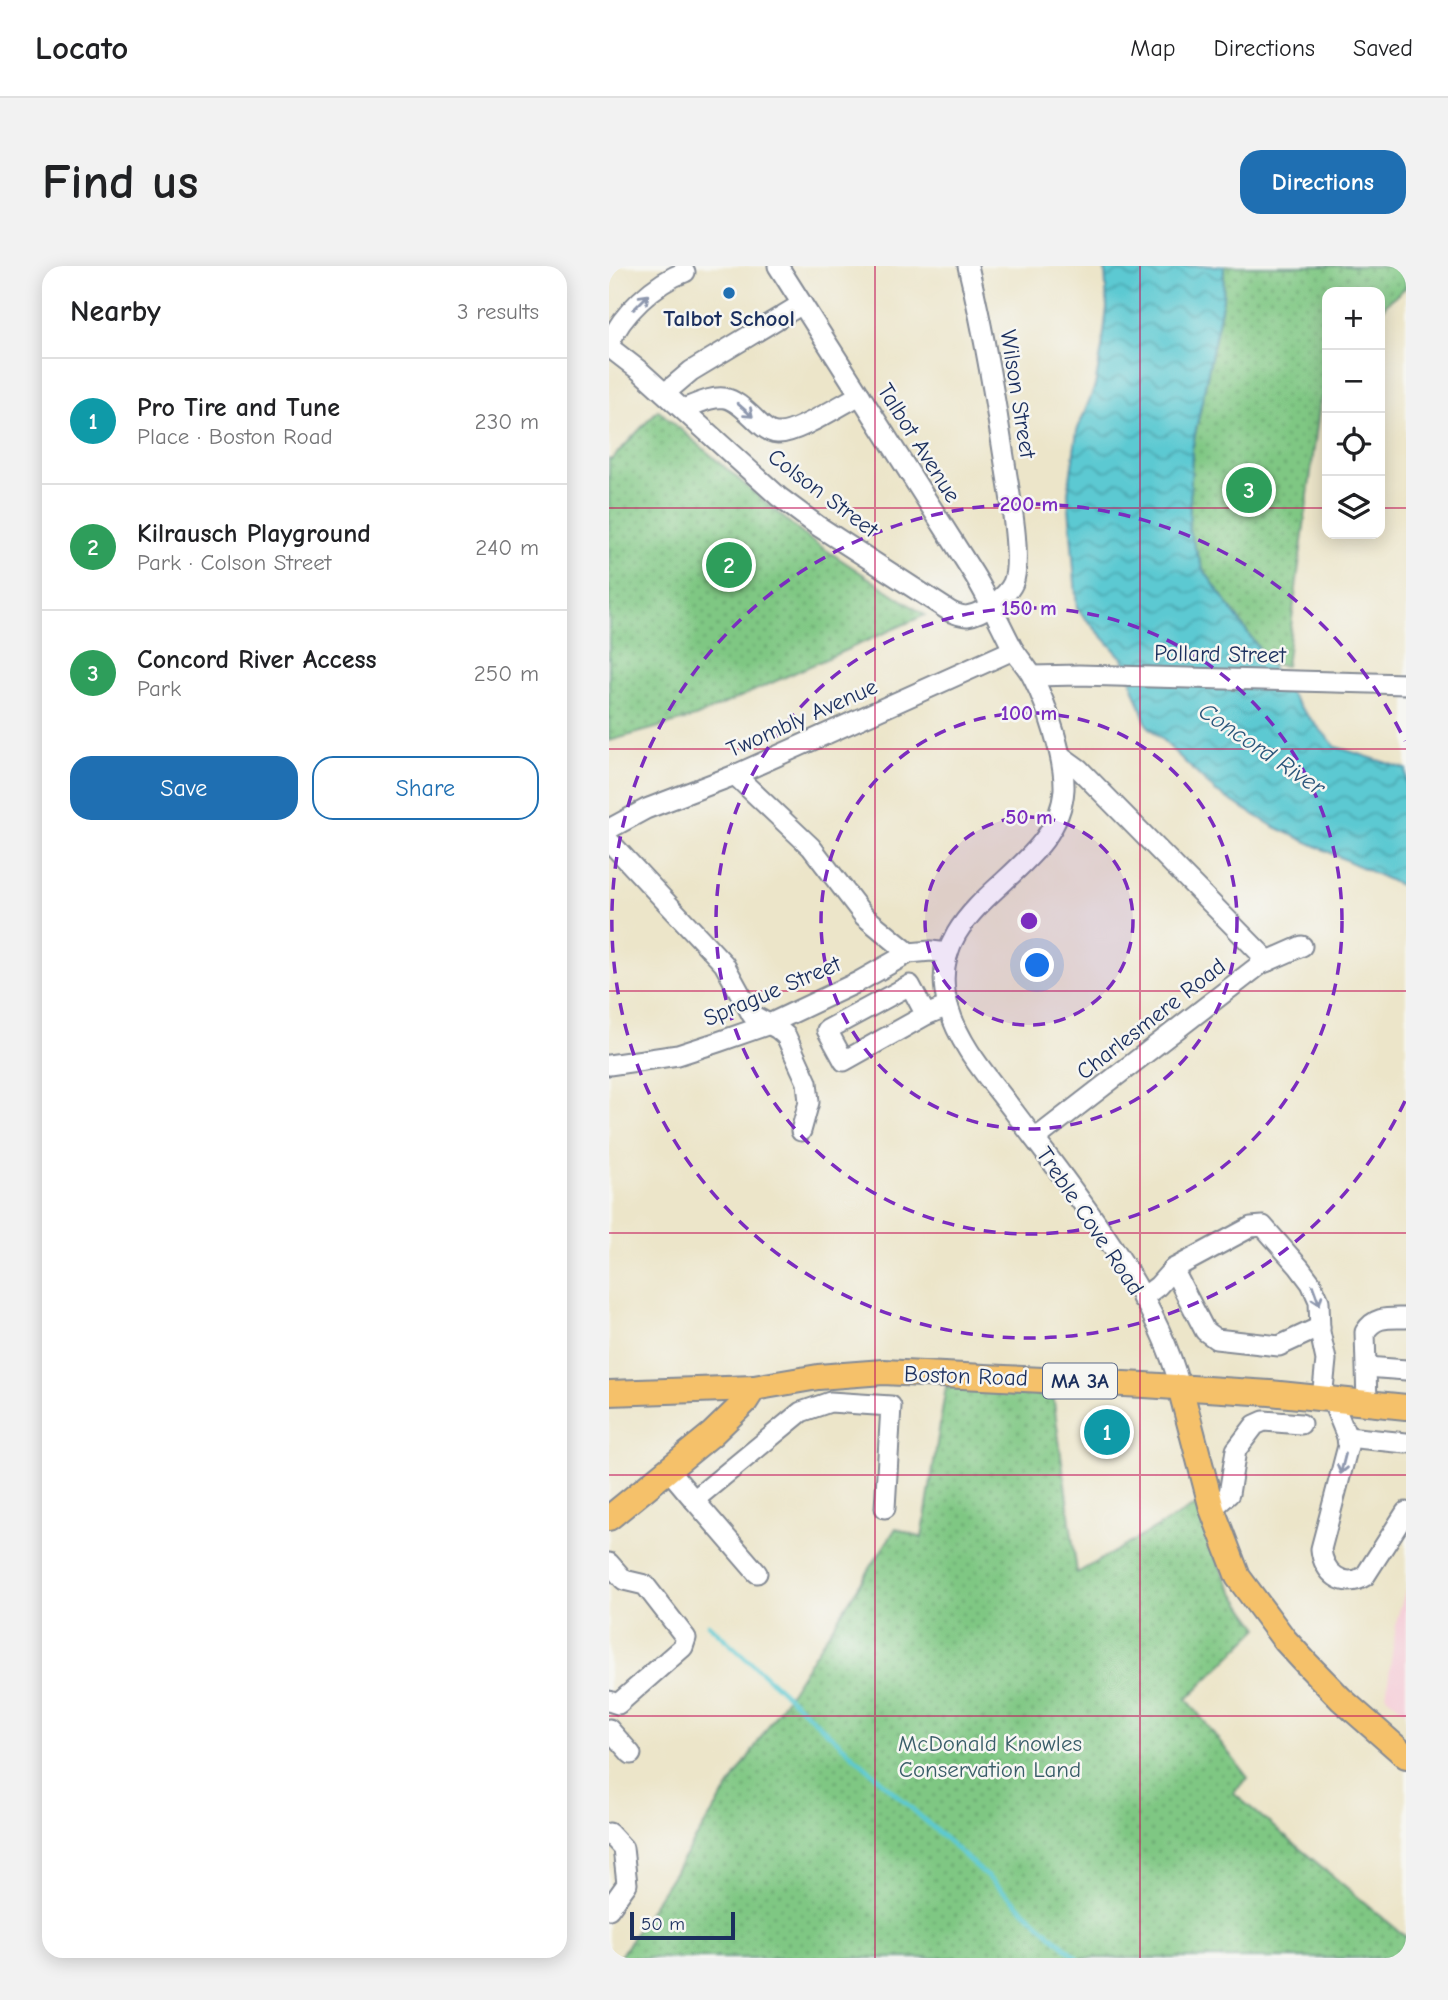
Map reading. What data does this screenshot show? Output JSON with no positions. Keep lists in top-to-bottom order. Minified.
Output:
{"streets":{"main road":["Treble Cove Road","Boston Road","MA 3A"],"street":["Wilson Street","Talbot Avenue","Colson Street","Pollard Street","Twombly Avenue","Sprague Street","Charlesmere Road"]},"crossings":[["Wilson Street","Talbot Avenue"],["Wilson Street","Colson Street"],["Talbot Avenue","Colson Street"],["Talbot Avenue","Twombly Avenue"],["Pollard Street","Treble Cove Road"],["Sprague Street","Treble Cove Road"],["Charlesmere Road","Treble Cove Road"],["Treble Cove Road","Boston Road"]],"water":["Concord River"],"parks":["McDonald Knowles Conservation Land"],"places":["Talbot School"],"scale_bar":"50 m","page":{"header":"Locato","nav":["Map","Directions","Saved"],"buttons":["Directions",["Save","Share"]],"title":"Find us","heading":["Nearby","3 results"],"map_buttons":["+","−"],"list":[{"mark":"1","name":"Pro Tire and Tune","note":"Place · Boston Road","value":"230 m"},{"mark":"2","name":"Kilrausch Playground","note":"Park · Colson Street","value":"240 m"},{"mark":"3","name":"Concord River Access","note":"Park","value":"250 m"}],"pins":["3","2","1"],"scale":"50 m"},"rings":["200 m","150 m","100 m","50 m"]}
